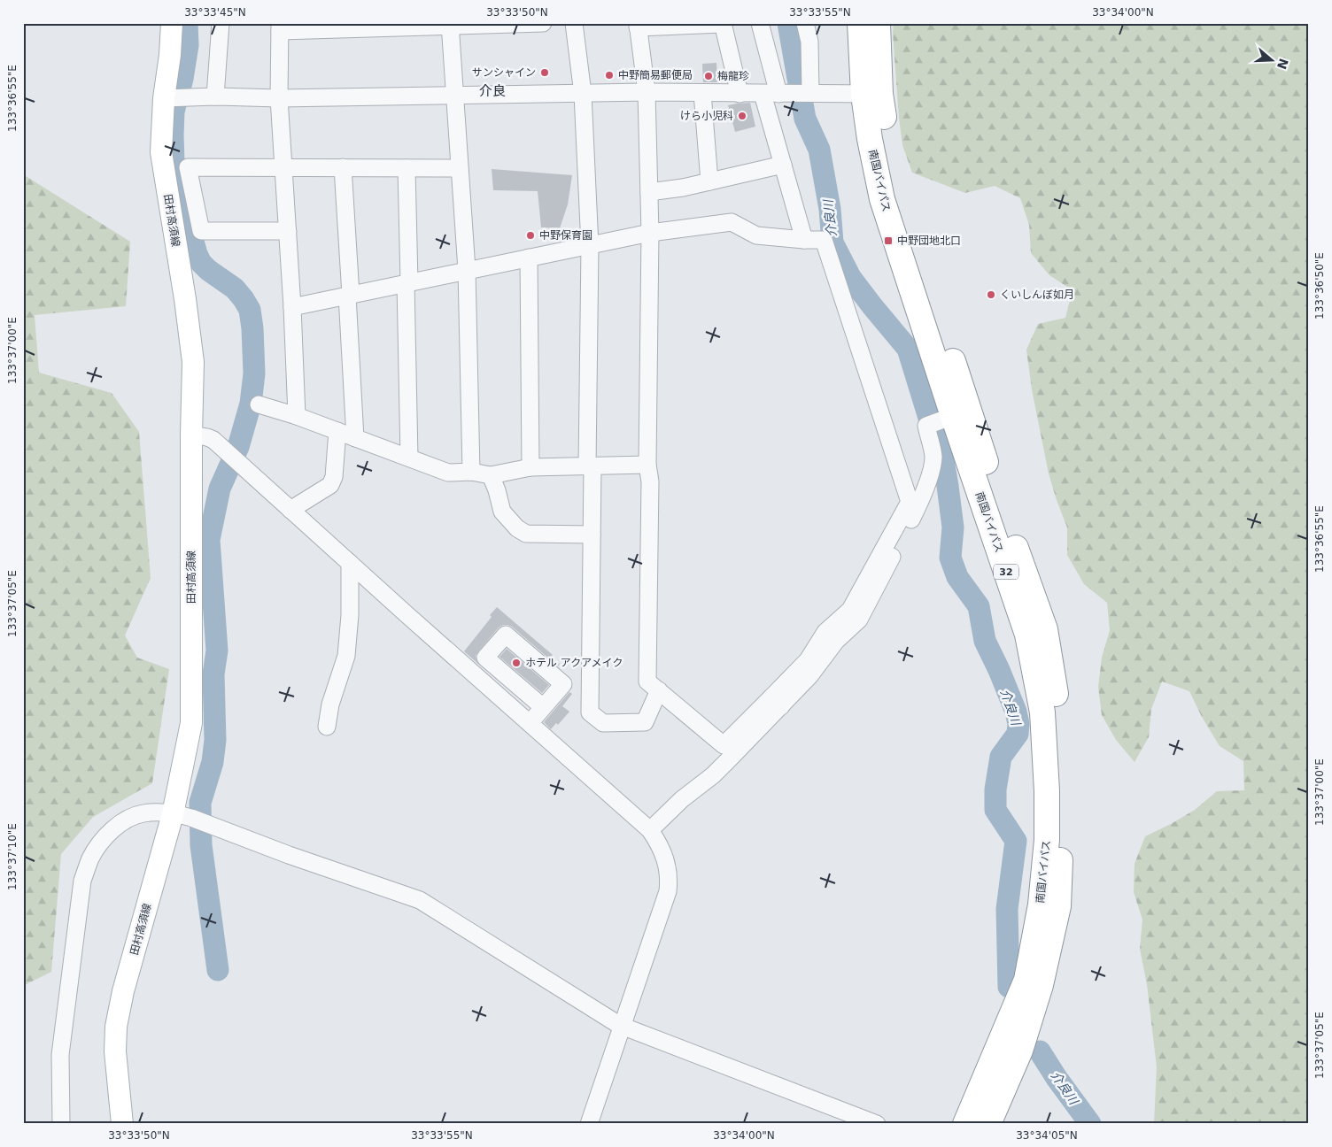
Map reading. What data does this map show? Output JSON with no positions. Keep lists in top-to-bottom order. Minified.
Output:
{"streets":{"highway":["南国バイパス","32"],"main road":["田村高須線"]},"districts":["介良"],"water":["介良川"],"places":{"other":["サンシャイン","中野簡易郵便局","梅龍珍","けら小児科","中野保育園","くいしんぼ如月","ホテル アクアメイク"],"transit":["中野団地北口"]},"north":"right","coordinates":["33°33'45\"N","33°33'50\"N","33°33'55\"N","33°34'00\"N","133°36'55\"E","133°36'50\"E","133°37'00\"E","133°37'05\"E","133°37'10\"E","33°34'05\"N"]}
